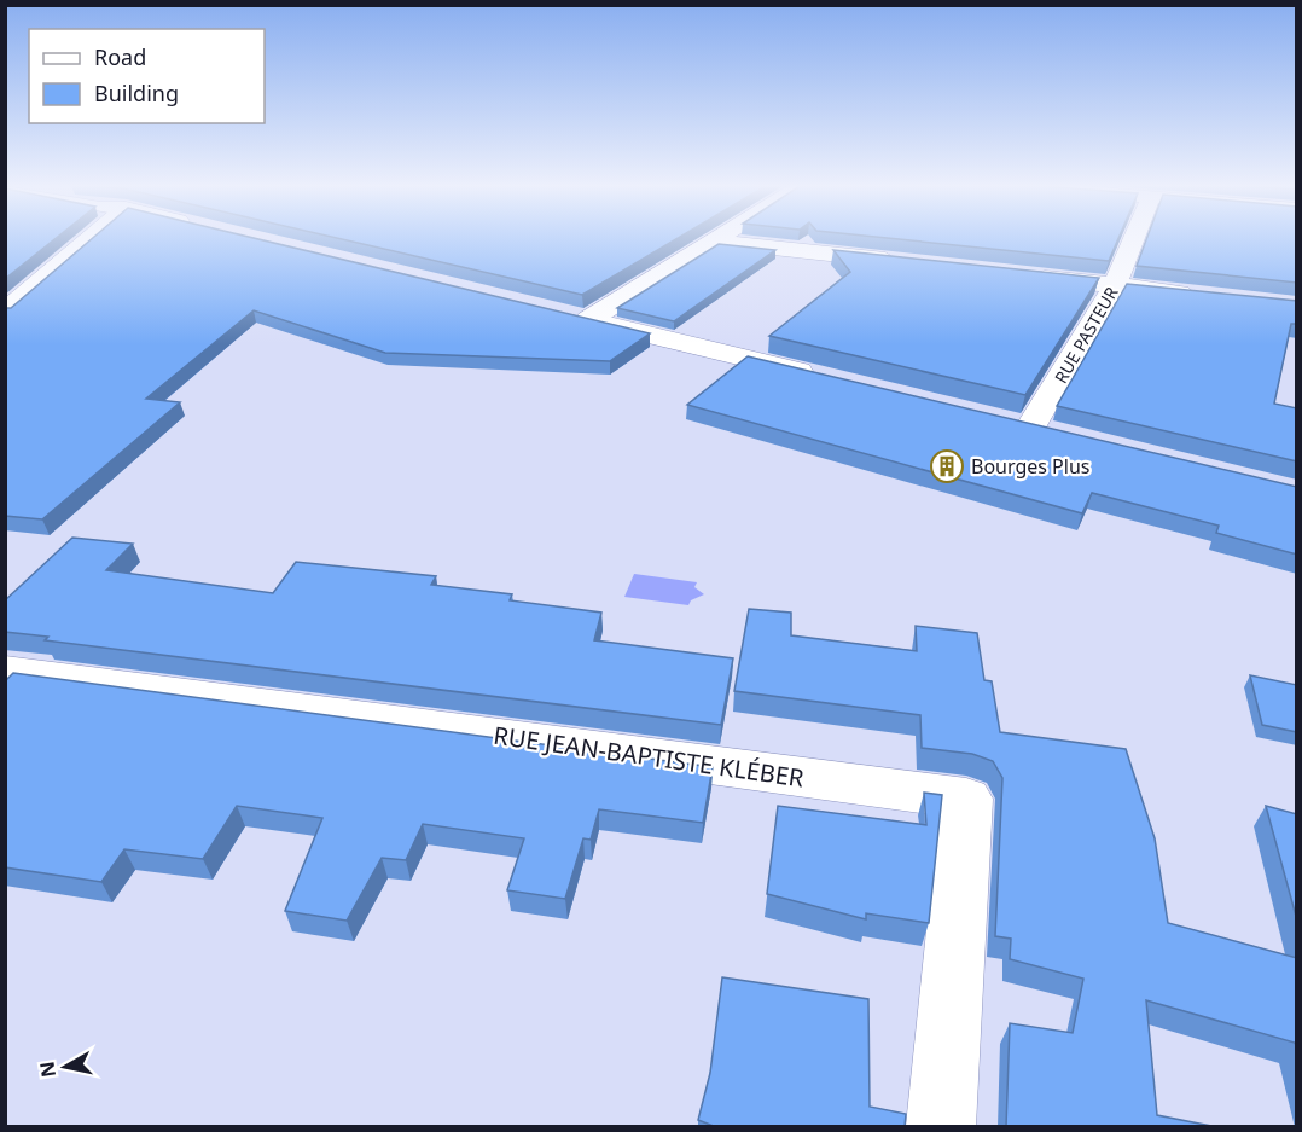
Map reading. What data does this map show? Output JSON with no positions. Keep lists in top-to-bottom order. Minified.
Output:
{"streets":{"street":["RUE PASTEUR","RUE JEAN-BAPTISTE KLÉBER"]},"places":{"building":["Bourges Plus"]},"legend":["Road","Building"],"north":"left"}
